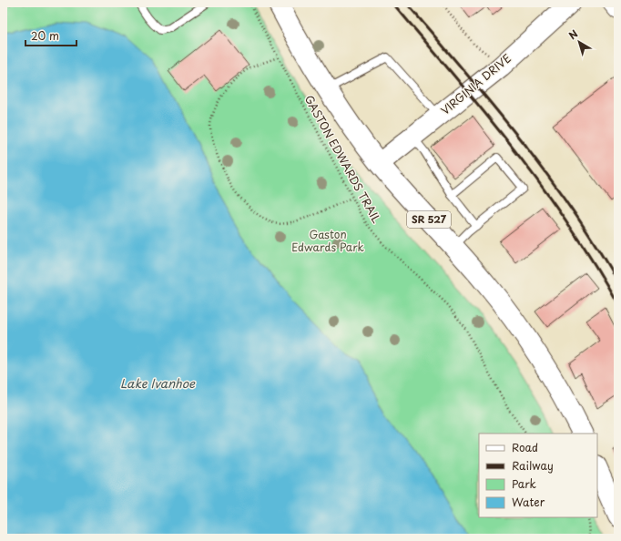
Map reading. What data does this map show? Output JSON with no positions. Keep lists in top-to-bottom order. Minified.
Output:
{"streets":{"main road":["VIRGINIA DRIVE","SR 527"],"path":["GASTON EDWARDS TRAIL"]},"crossings":[["VIRGINIA DRIVE","SR 527"]],"water":["Lake Ivanhoe"],"parks":["Gaston Edwards Park"],"legend":["Road","Railway","Park","Water"],"scale_bar":"20 m","north":"top left"}
